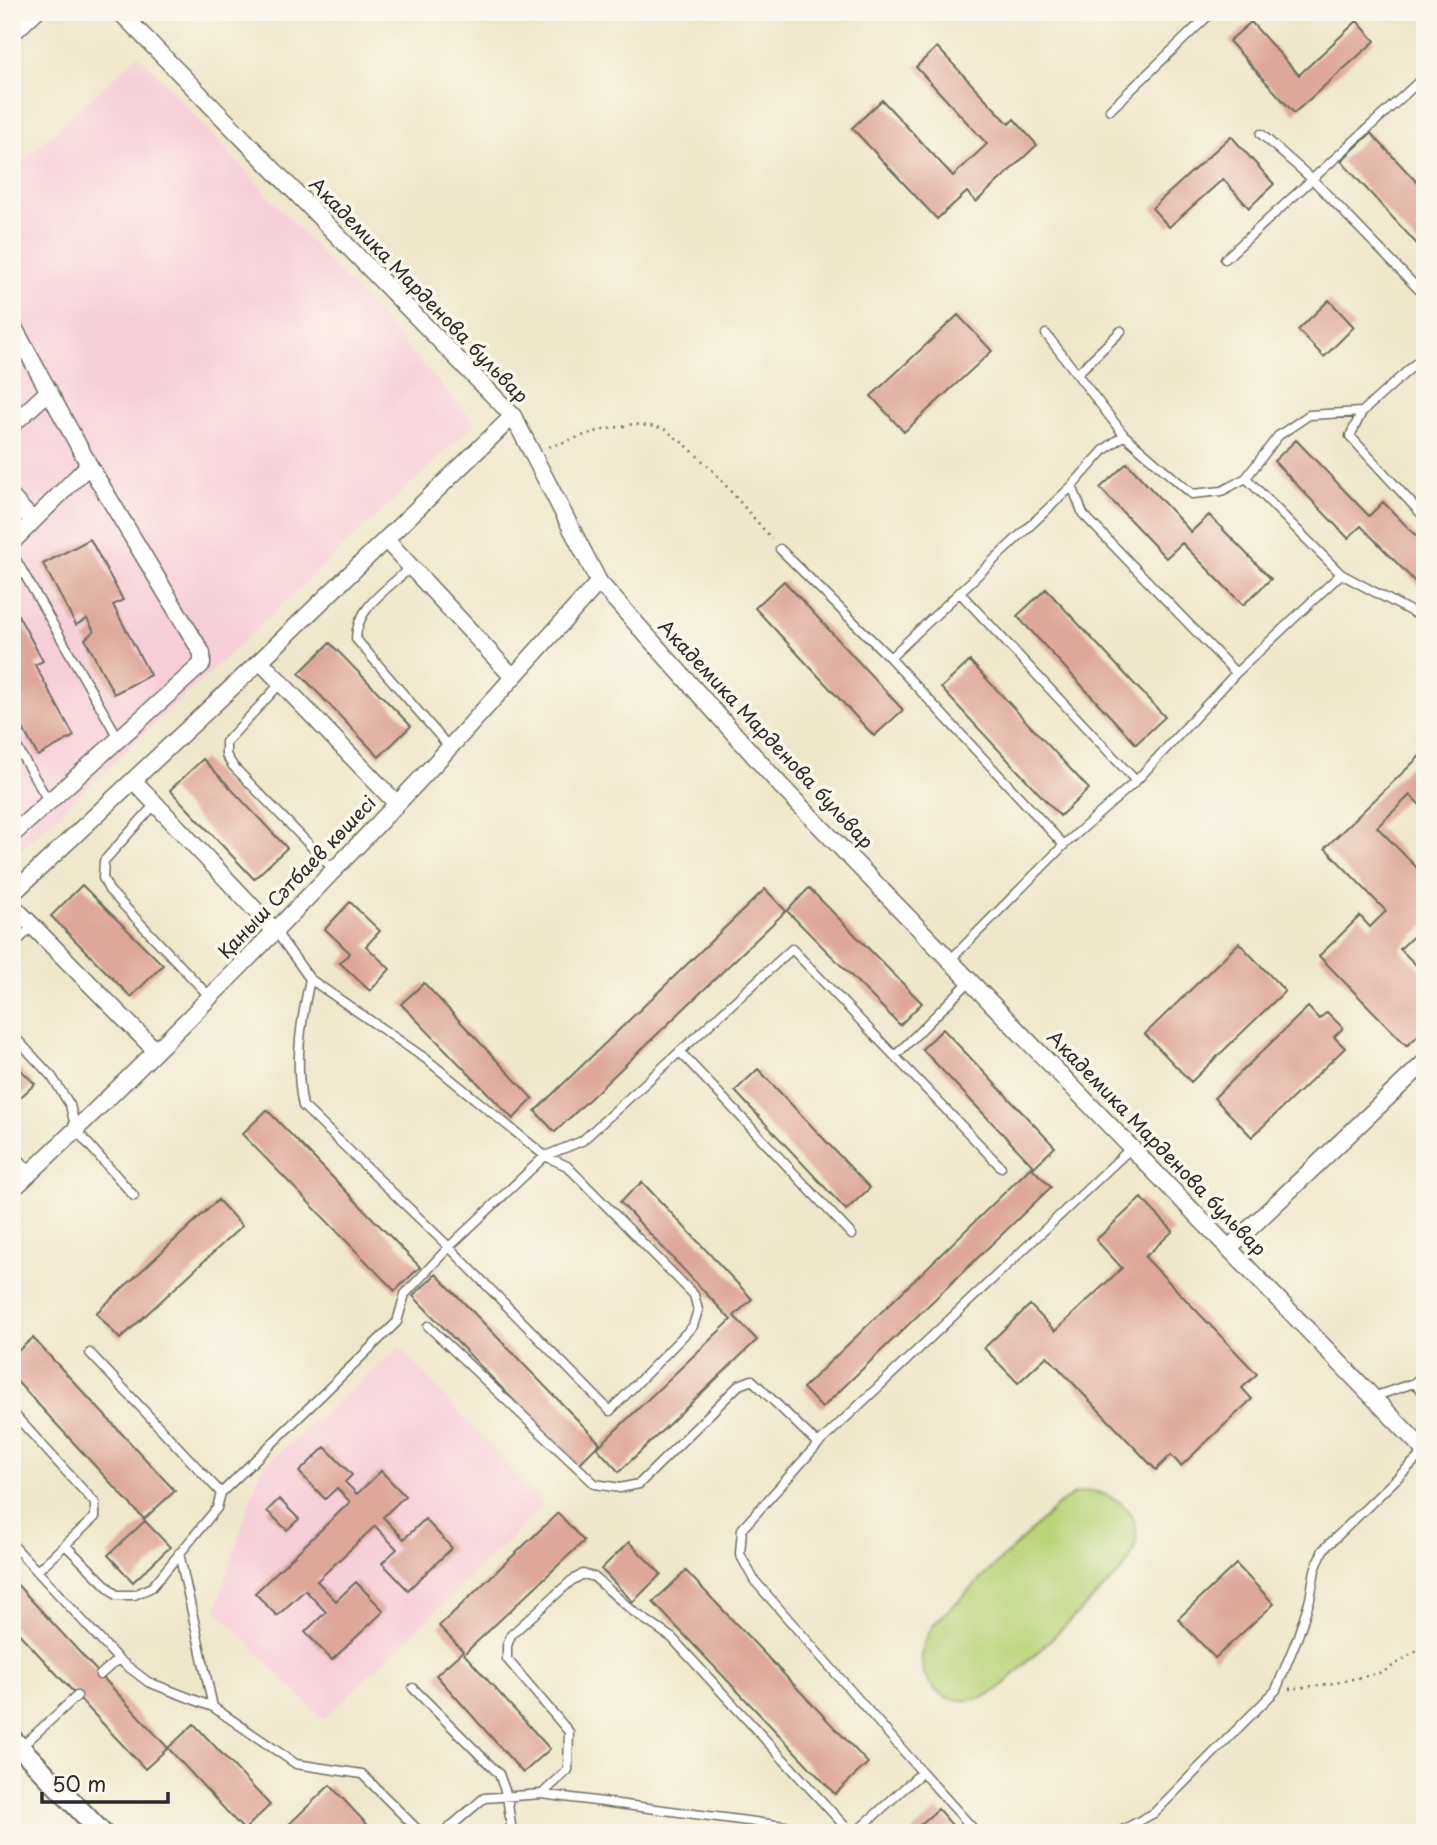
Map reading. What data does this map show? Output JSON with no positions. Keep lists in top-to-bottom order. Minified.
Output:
{"streets":{"street":["Академика Марденова бульвар","Қаныш Сәтбаев көшесі"]},"crossings":[["Академика Марденова бульвар","Қаныш Сәтбаев көшесі"]],"scale_bar":"50 m"}
